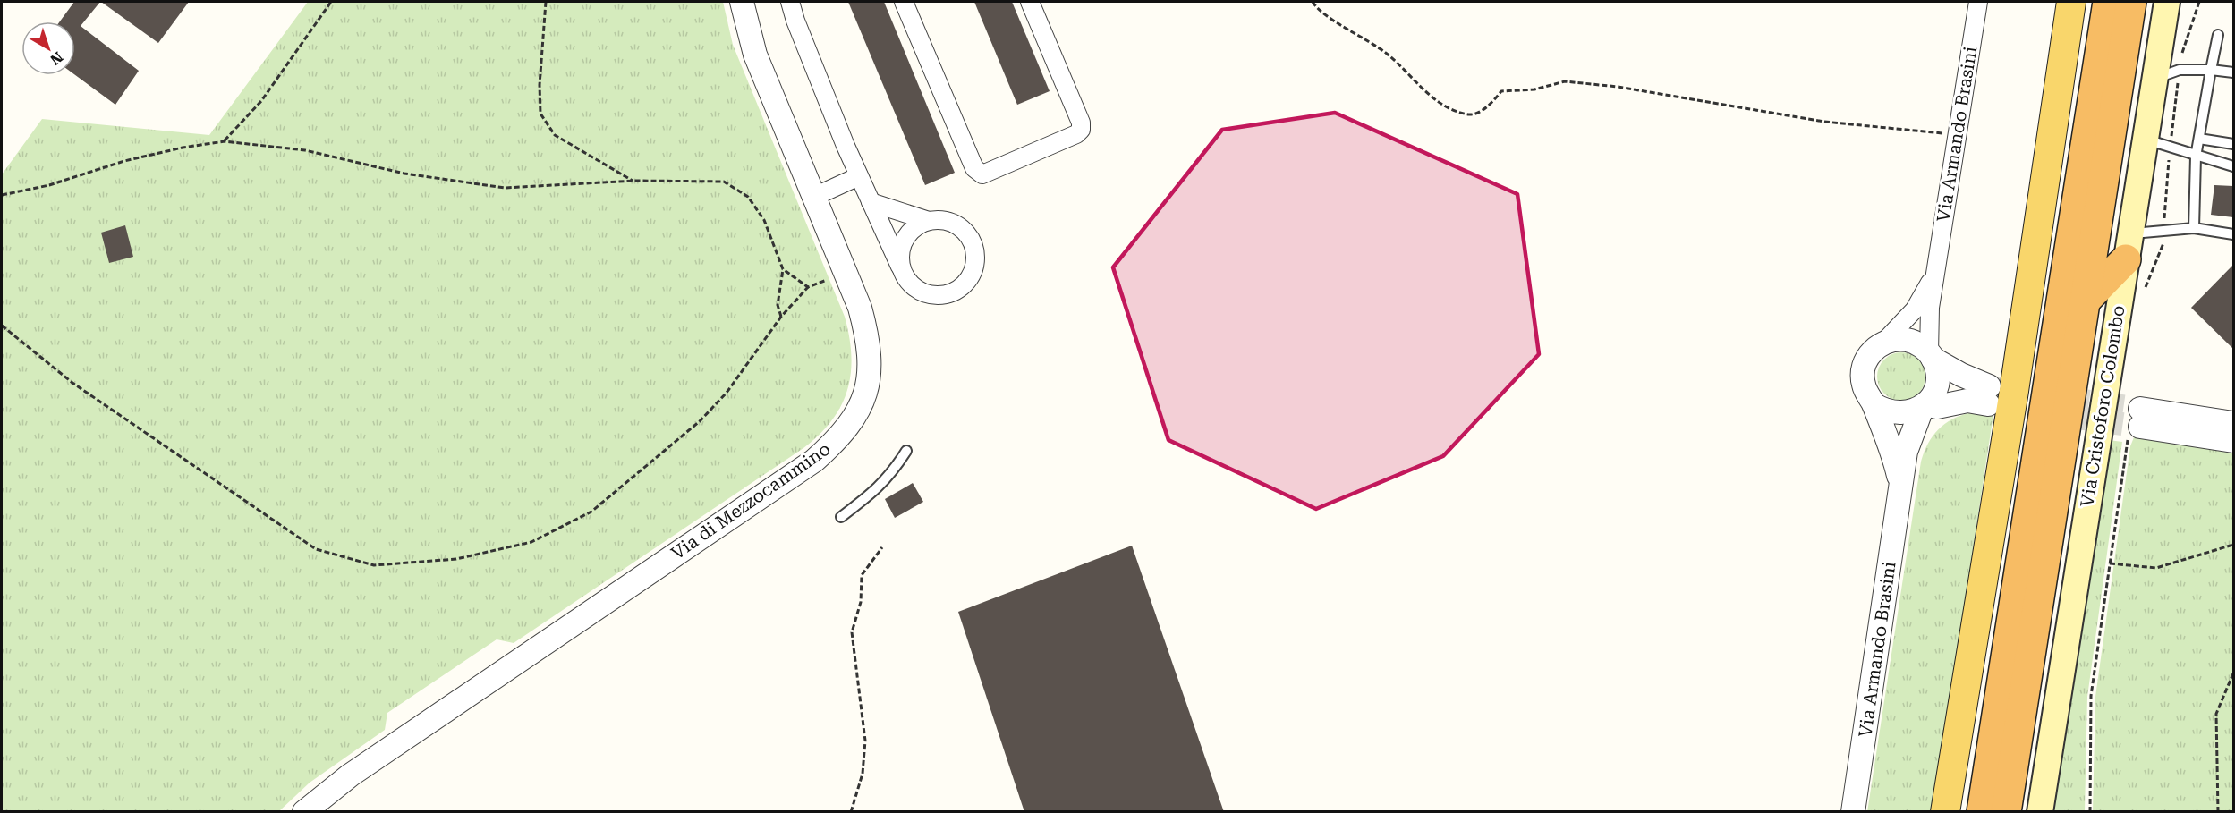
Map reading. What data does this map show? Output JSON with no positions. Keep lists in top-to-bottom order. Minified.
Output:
{"streets":{"highway":["Via Cristoforo Colombo"],"street":["Via Armando Brasini","Via di Mezzocammino"]},"north":"bottom right"}
